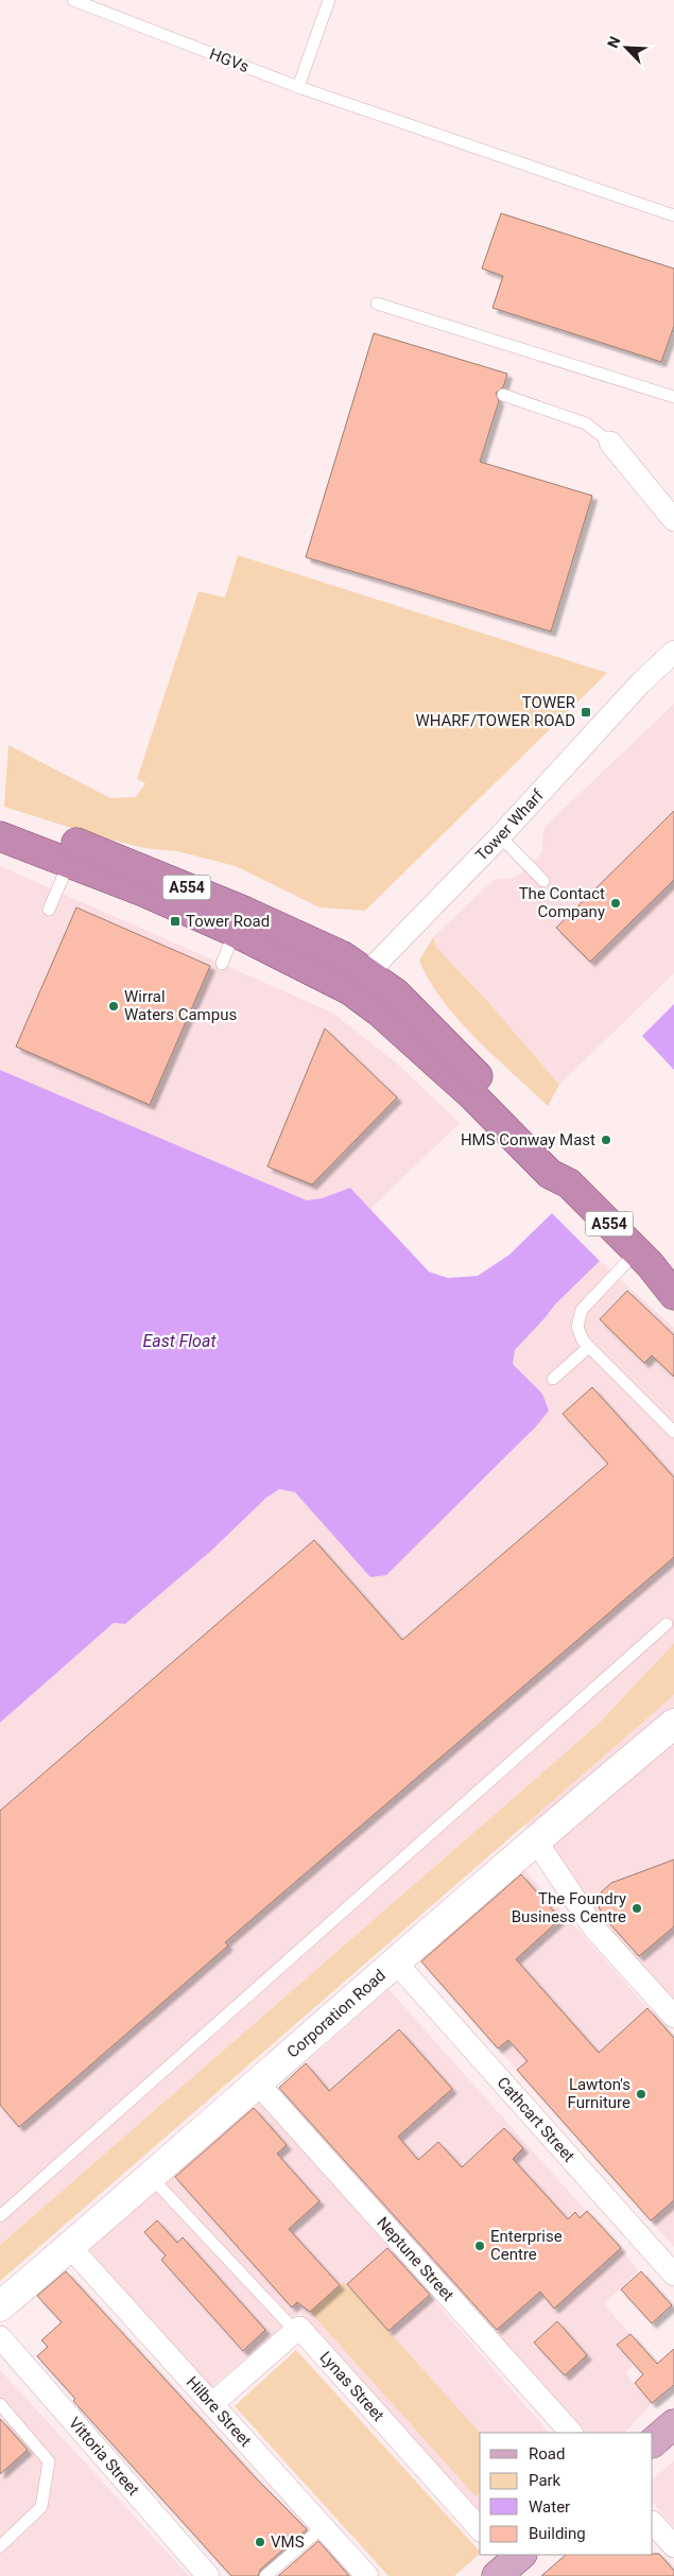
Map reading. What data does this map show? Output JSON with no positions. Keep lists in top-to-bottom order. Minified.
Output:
{"streets":{"highway":["A554"],"main road":["Corporation Road"],"street":["Tower Wharf","Cathcart Street","Neptune Street","Lynas Street","Hilbre Street","Vittoria Street"],"lane":["HGVs"]},"crossings":[["Tower Wharf","A554"],["Corporation Road","Cathcart Street"],["Corporation Road","Neptune Street"],["Corporation Road","Hilbre Street"]],"water":["East Float"],"places":{"transit":["TOWER WHARF/TOWER ROAD","Tower Road"],"other":["The Contact Company","Wirral Waters Campus","HMS Conway Mast","The Foundry Business Centre","Lawton's Furniture","Enterprise Centre","VMS"]},"legend":["Road","Park","Water","Building"],"north":"top left"}
